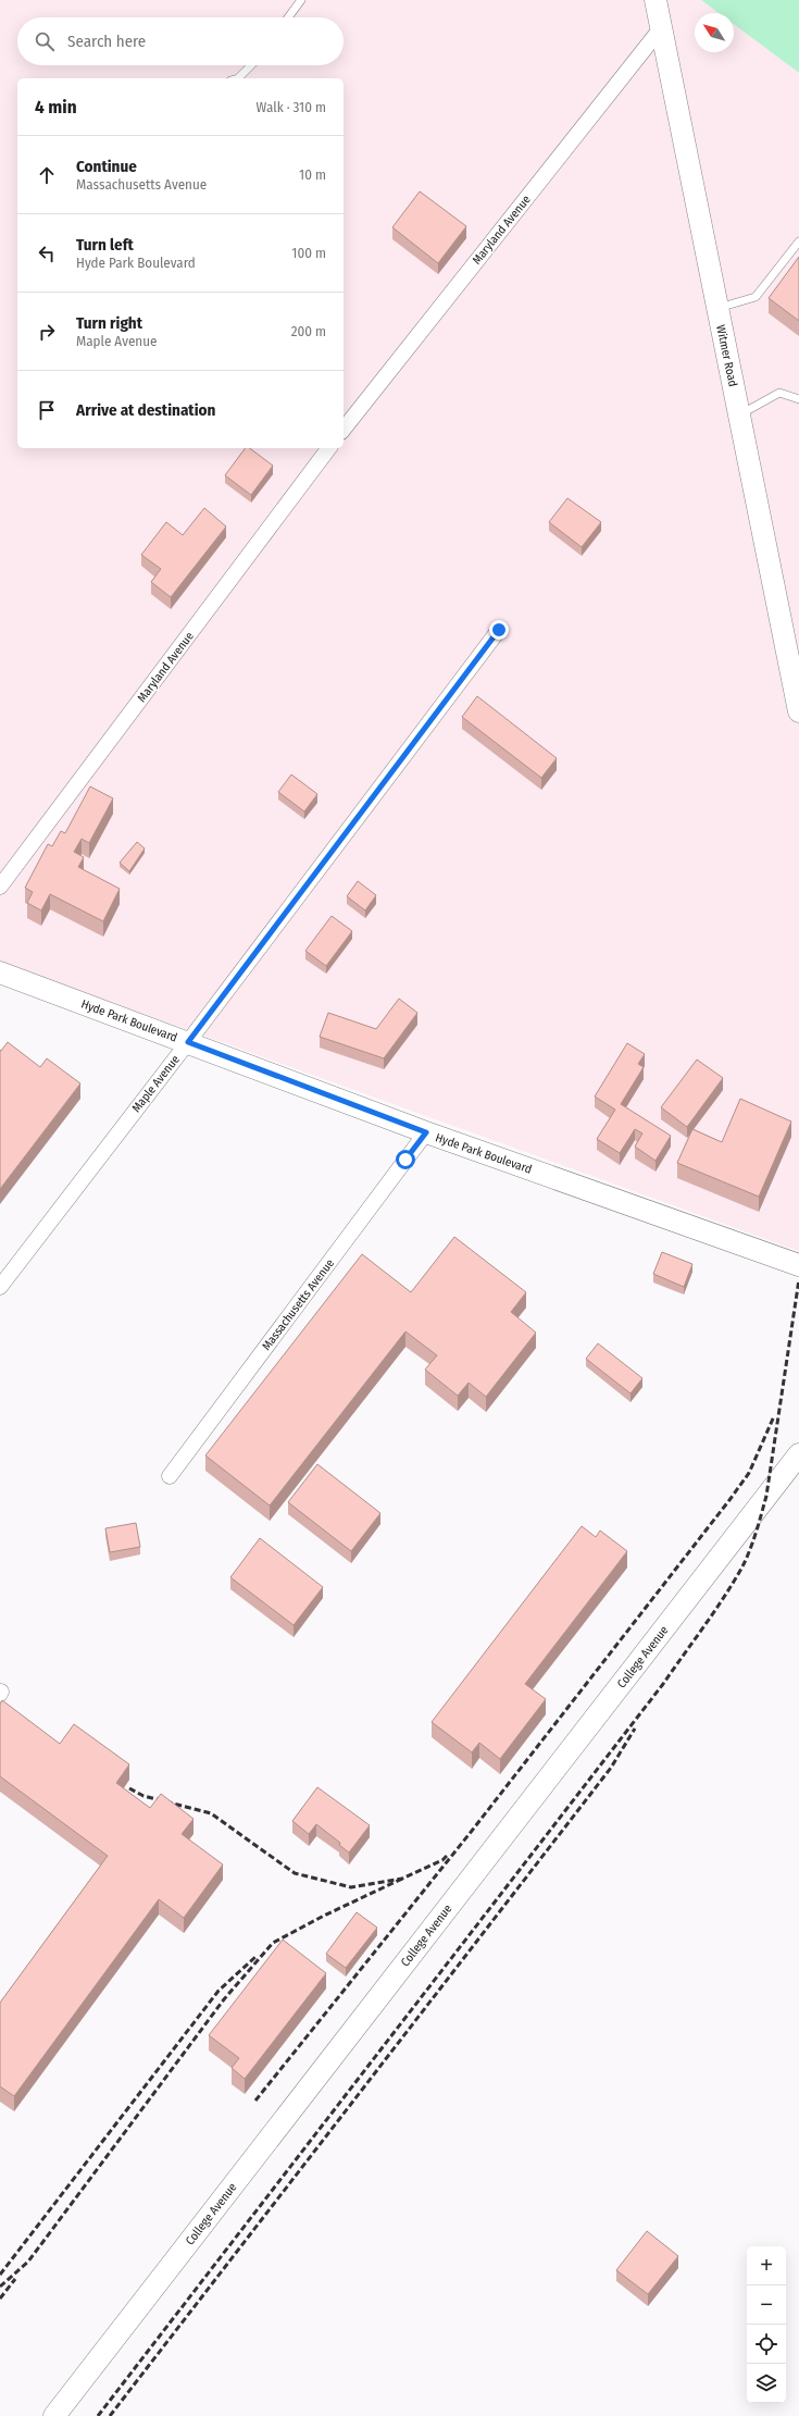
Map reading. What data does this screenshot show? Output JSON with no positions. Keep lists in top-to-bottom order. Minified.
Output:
{"streets":{"main road":["Witmer Road","Hyde Park Boulevard","College Avenue"],"street":["Maryland Avenue","Maple Avenue","Massachusetts Avenue"]},"crossings":[["Maryland Avenue","Witmer Road"],["Hyde Park Boulevard","Maple Avenue"],["Hyde Park Boulevard","Massachusetts Avenue"]],"north":"top left","page":{"search":"Search here","heading":["4 min","Walk · 310 m"],"list":[["Continue","Massachusetts Avenue","10 m"],["Turn left","Hyde Park Boulevard","100 m"],["Turn right","Maple Avenue","200 m"],"Arrive at destination"],"map_buttons":["+","−"]}}
